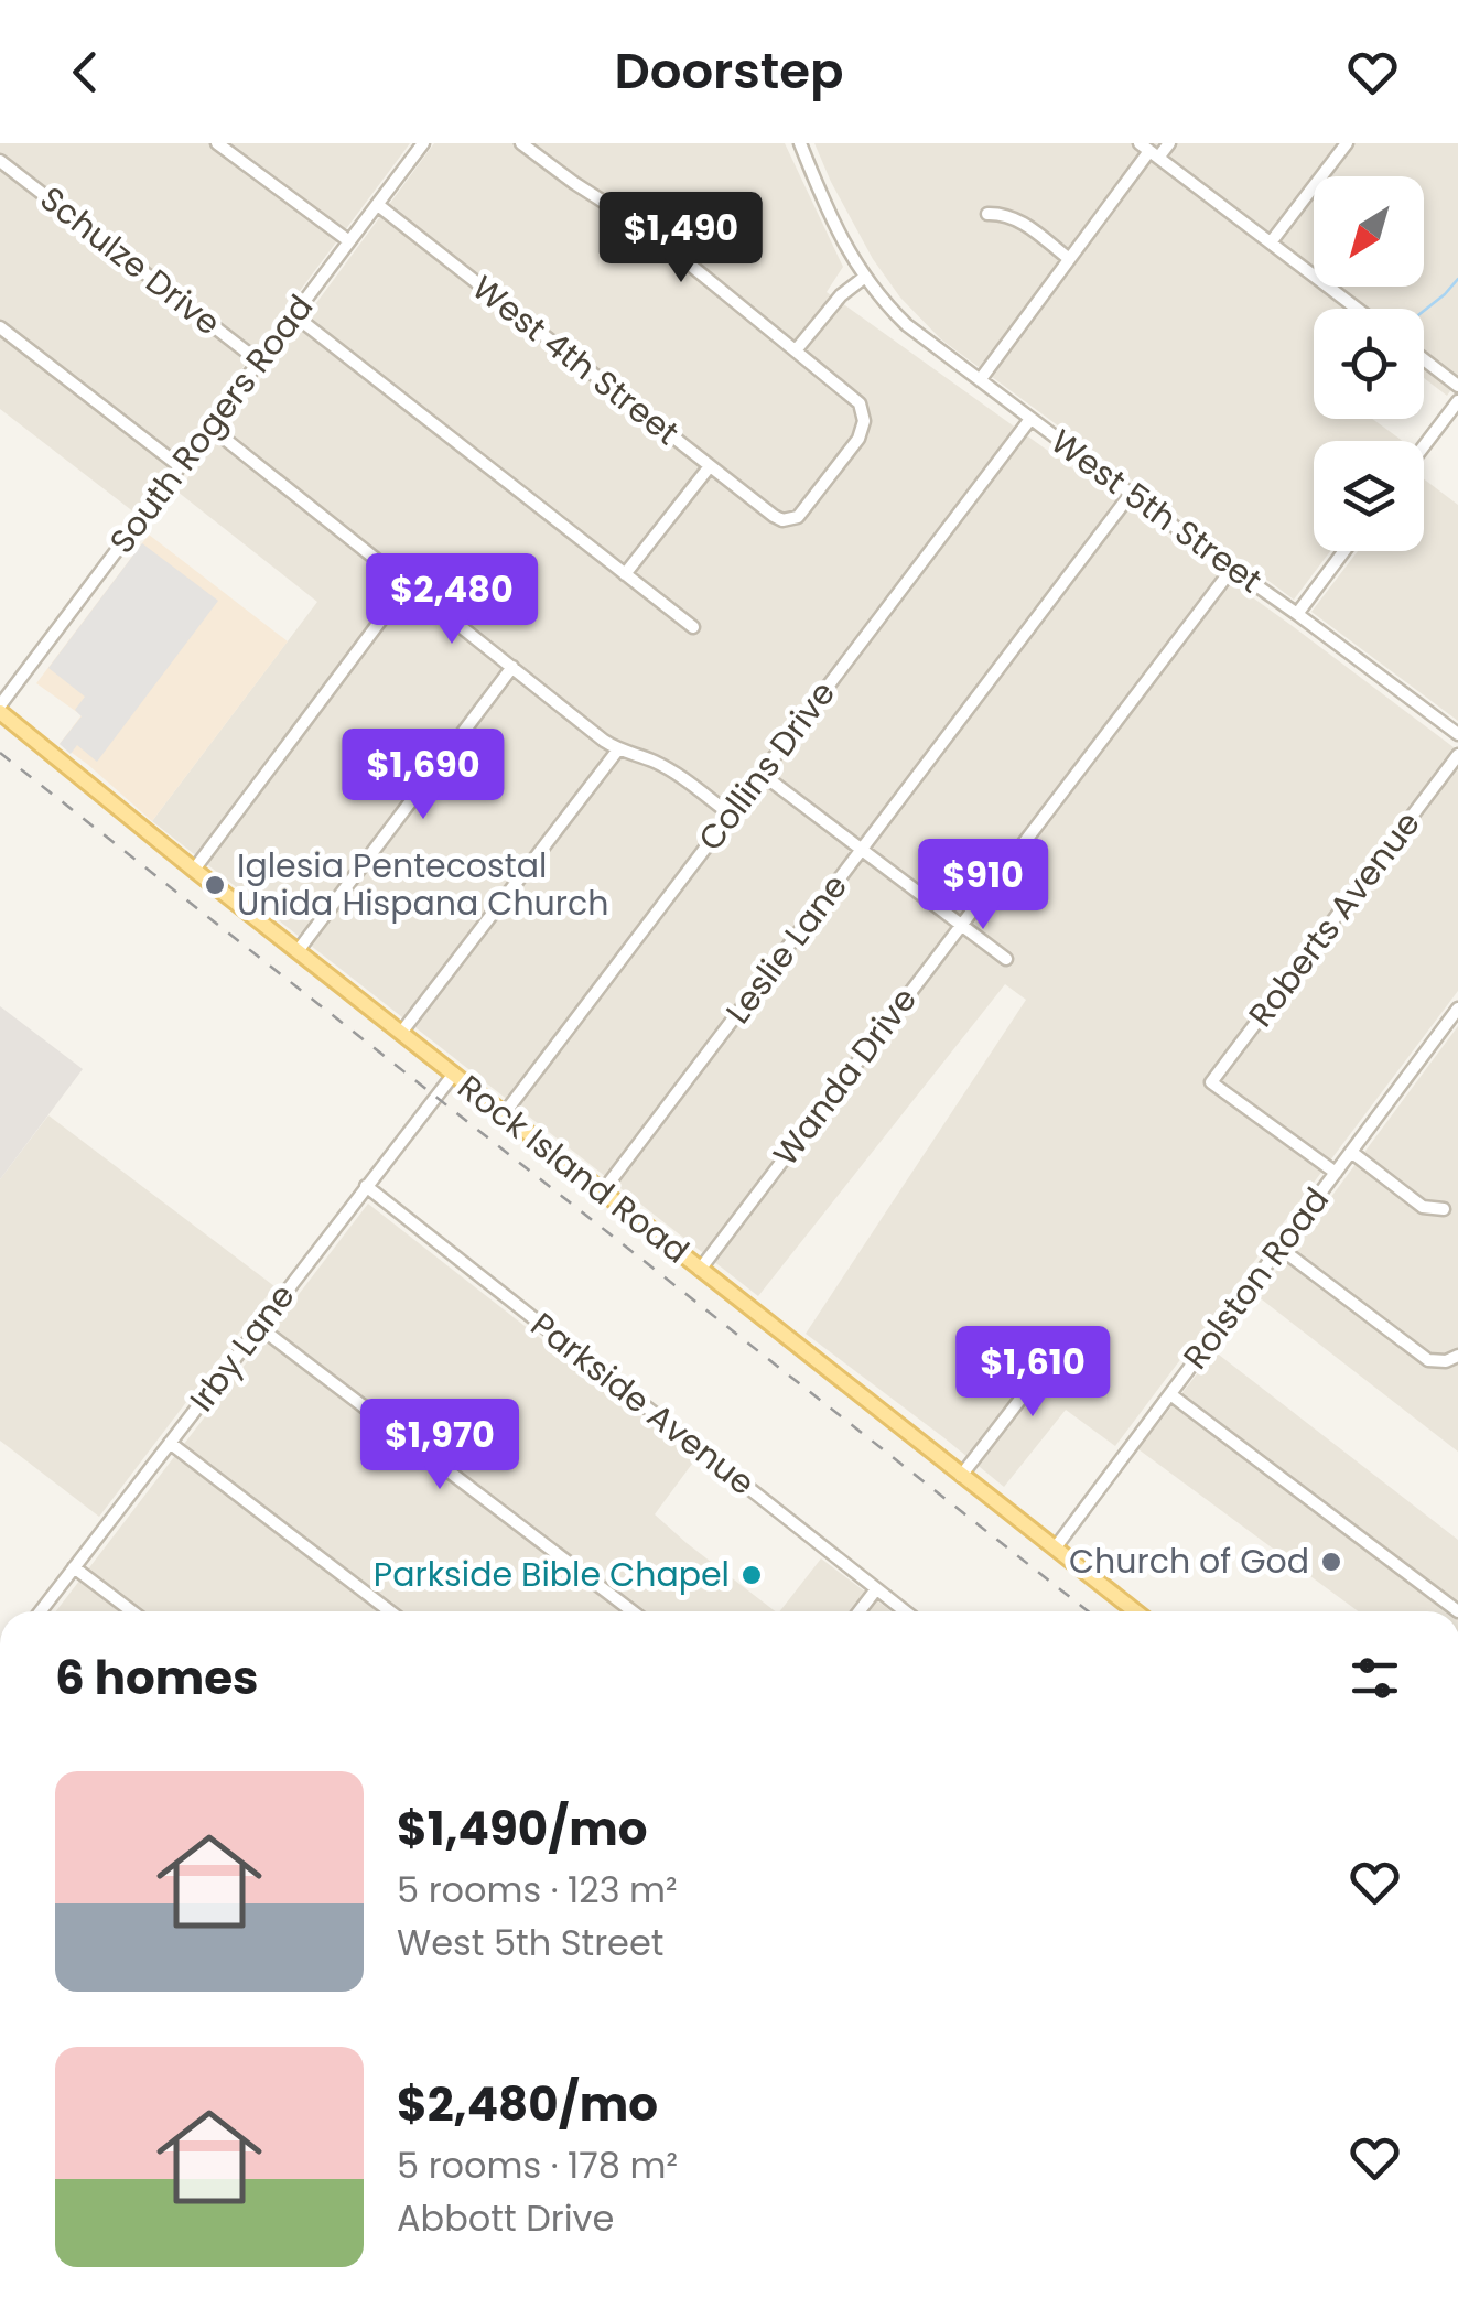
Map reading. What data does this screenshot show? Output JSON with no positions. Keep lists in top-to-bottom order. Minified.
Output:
{"streets":{"main road":["Rock Island Road"],"street":["Schulze Drive","West 4th Street","South Rogers Road","West 5th Street","Collins Drive","Roberts Avenue","Leslie Lane","Wanda Drive","Rolston Road","Irby Lane","Parkside Avenue"]},"crossings":[["Schulze Drive","South Rogers Road"],["West 4th Street","South Rogers Road"],["South Rogers Road","Rock Island Road"],["West 5th Street","Collins Drive"],["West 5th Street","Leslie Lane"],["West 5th Street","Wanda Drive"],["Collins Drive","Rock Island Road"],["Roberts Avenue","Rolston Road"],["Leslie Lane","Rock Island Road"],["Wanda Drive","Rock Island Road"],["Rock Island Road","Rolston Road"],["Rock Island Road","Irby Lane"],["Irby Lane","Parkside Avenue"]],"places":["Iglesia Pentecostal Unida Hispana Church","Church of God","Parkside Bible Chapel"],"north":"bottom left","page":{"header":"Doorstep","price":["$1,490","$2,480","$1,690","$910","$1,610","$1,970"],"heading":"6 homes","list":[{"name":"$1,490/mo","note":"5 rooms · 123 m² · West 5th Street"},{"name":"$2,480/mo","note":"5 rooms · 178 m² · Abbott Drive"}]}}
